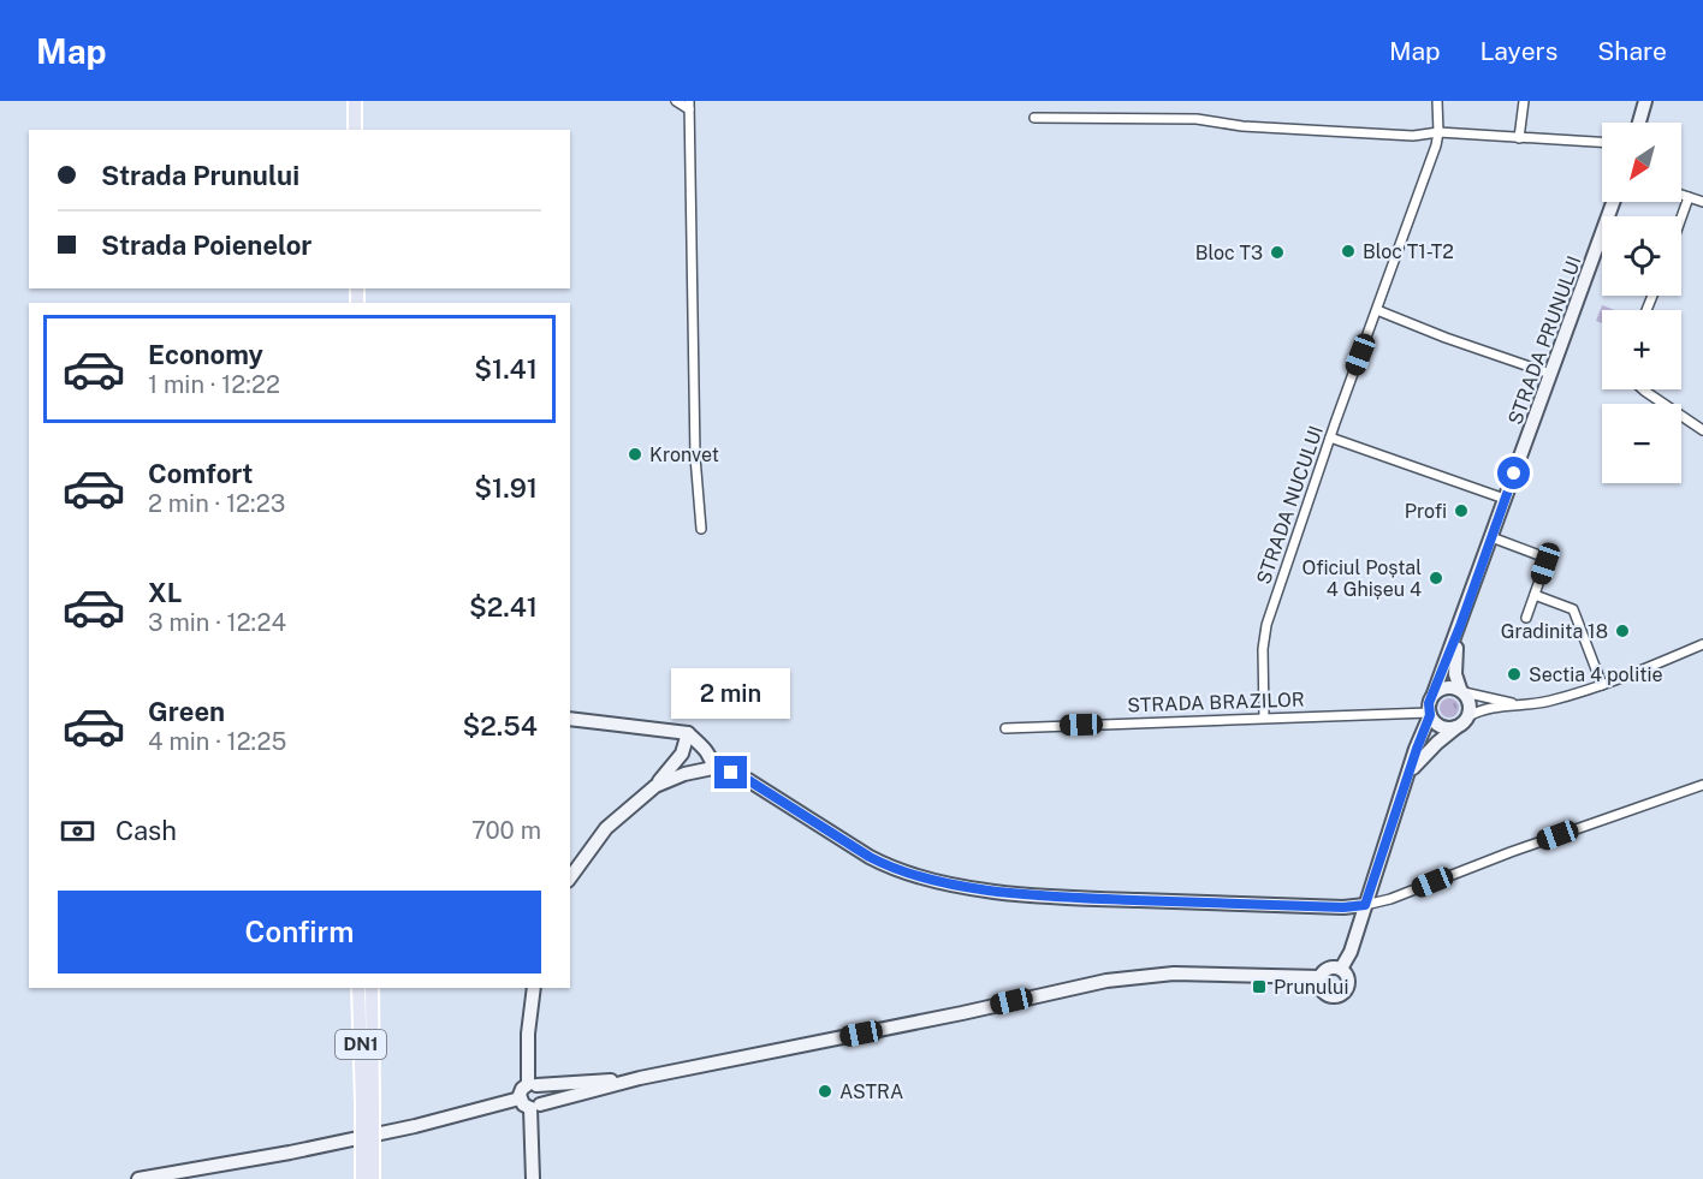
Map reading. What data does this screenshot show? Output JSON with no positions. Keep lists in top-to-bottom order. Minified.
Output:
{"streets":{"main road":["DN1"],"street":["STRADA PRUNULUI","STRADA NUCULUI","STRADA BRAZILOR"]},"crossings":[["STRADA PRUNULUI","STRADA BRAZILOR"],["STRADA NUCULUI","STRADA BRAZILOR"]],"places":{"other":["Bloc T1-T2","Bloc T3","Kronvet","Profi","Oficiul Poștal 4 Ghișeu 4","Gradinita 18","Sectia 4 politie","ASTRA"],"transit":["Prunului"]},"north":"bottom left","page":{"header":"Map","nav":["Map","Layers","Share"],"map_buttons":["+","−"],"banner":["Strada Prunului","Strada Poienelor"],"list":[{"name":"Economy","note":"1 min · 12:22","value":"$1.41"},{"name":"Comfort","note":"2 min · 12:23","value":"$1.91"},{"name":"XL","note":"3 min · 12:24","value":"$2.41"},{"name":"Green","note":"4 min · 12:25","value":"$2.54"}],"bubble":"2 min","pay":["Cash","700 m"],"buttons":"Confirm"}}
